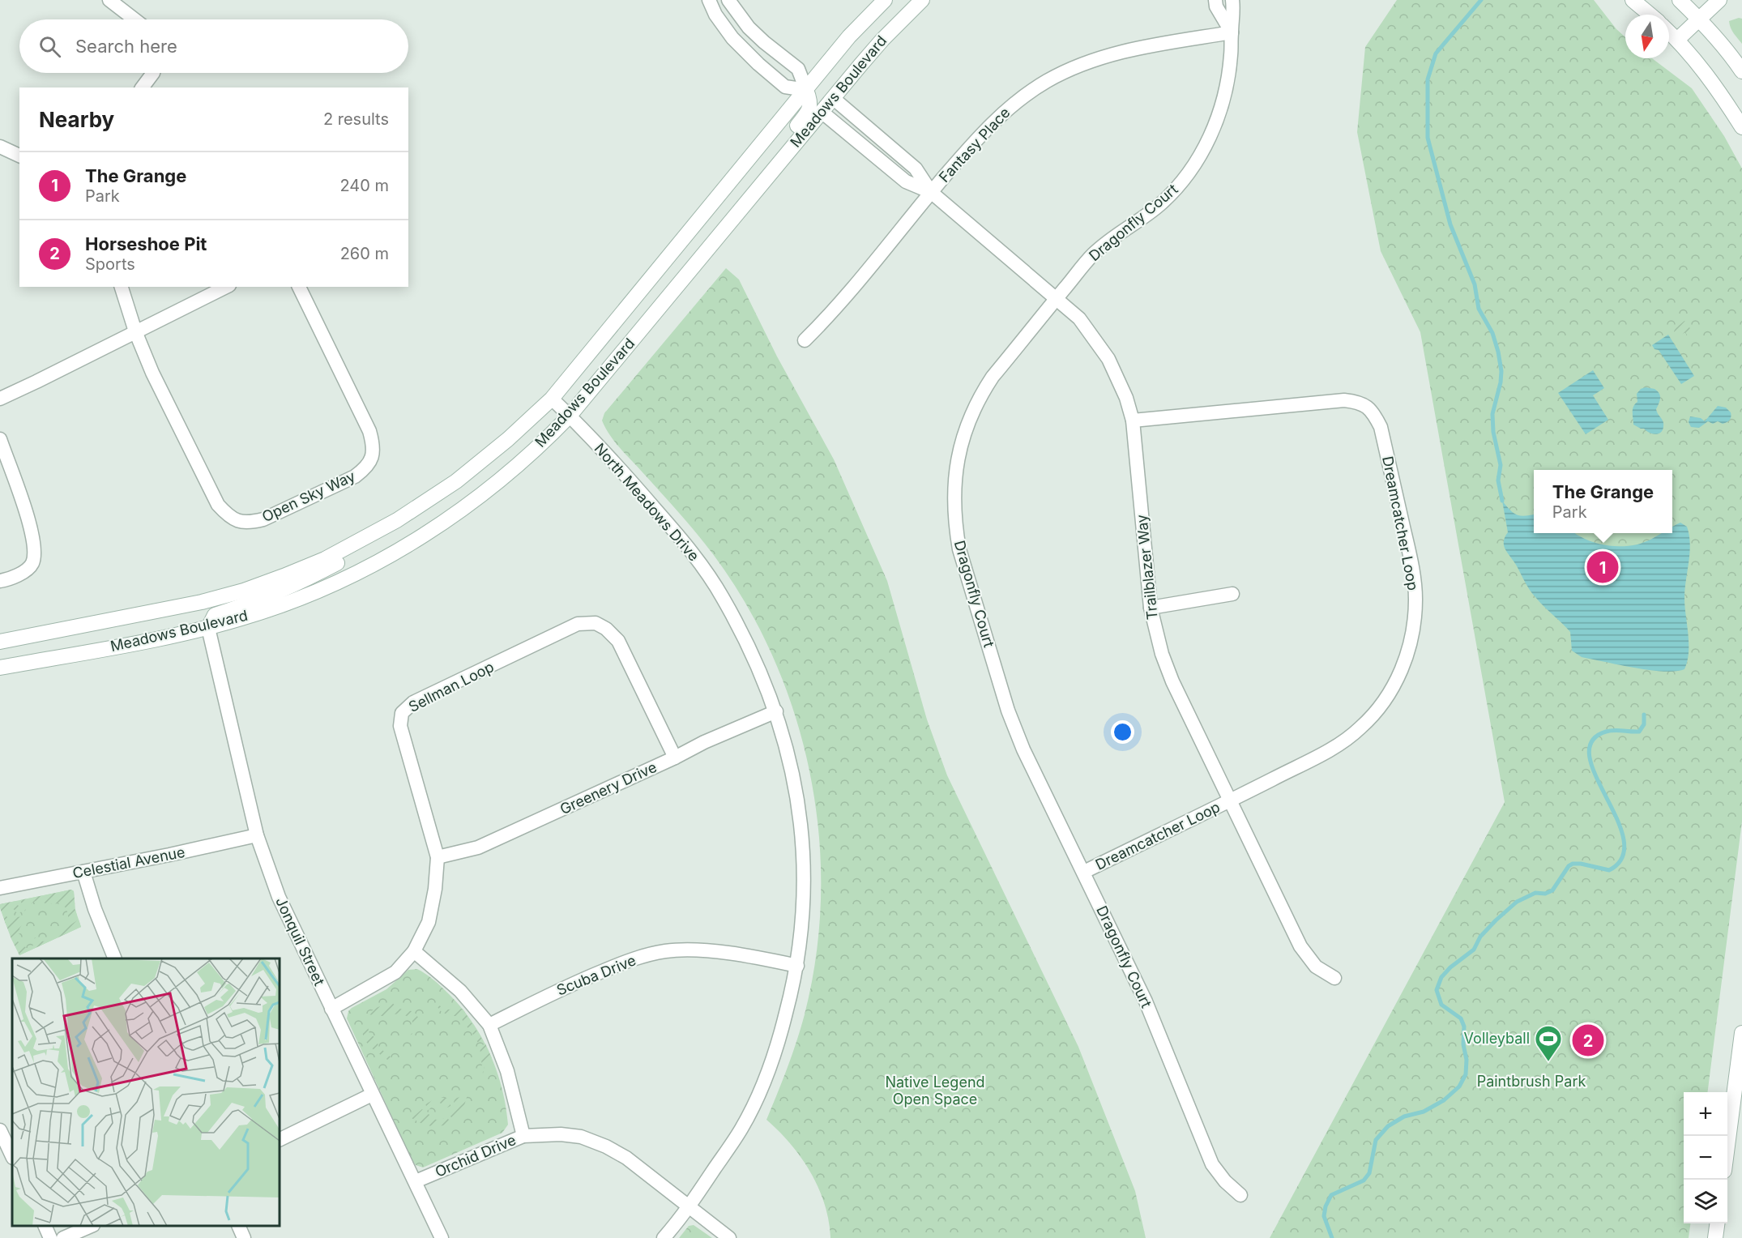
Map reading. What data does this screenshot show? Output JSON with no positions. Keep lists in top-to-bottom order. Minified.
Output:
{"streets":{"main road":["Meadows Boulevard"],"street":["Fantasy Place","Dragonfly Court","Open Sky Way","North Meadows Drive","Dreamcatcher Loop","Trailblazer Way","Sellman Loop","Greenery Drive","Celestial Avenue","Jonquil Street","Scuba Drive","Orchid Drive"]},"crossings":[["Meadows Boulevard","North Meadows Drive"],["Meadows Boulevard","Trailblazer Way"],["Meadows Boulevard","Jonquil Street"],["Fantasy Place","Dragonfly Court"],["Fantasy Place","Trailblazer Way"],["Dragonfly Court","Dreamcatcher Loop"],["Dragonfly Court","Trailblazer Way"],["North Meadows Drive","Greenery Drive"],["North Meadows Drive","Scuba Drive"],["North Meadows Drive","Orchid Drive"],["Dreamcatcher Loop","Trailblazer Way"],["Sellman Loop","Greenery Drive"],["Sellman Loop","Jonquil Street"],["Celestial Avenue","Jonquil Street"],["Jonquil Street","Orchid Drive"]],"parks":["Paintbrush Park","Native Legend Open Space"],"places":{"sports":["Volleyball"]},"north":"bottom","page":{"search":"Search here","heading":["Nearby","2 results"],"list":[{"mark":"1","name":"The Grange","note":"Park","value":"240 m"},{"mark":"2","name":"Horseshoe Pit","note":"Sports","value":"260 m"}],"popup":["The Grange","Park"],"pins":["1","2"],"map_buttons":["+","−"]}}
